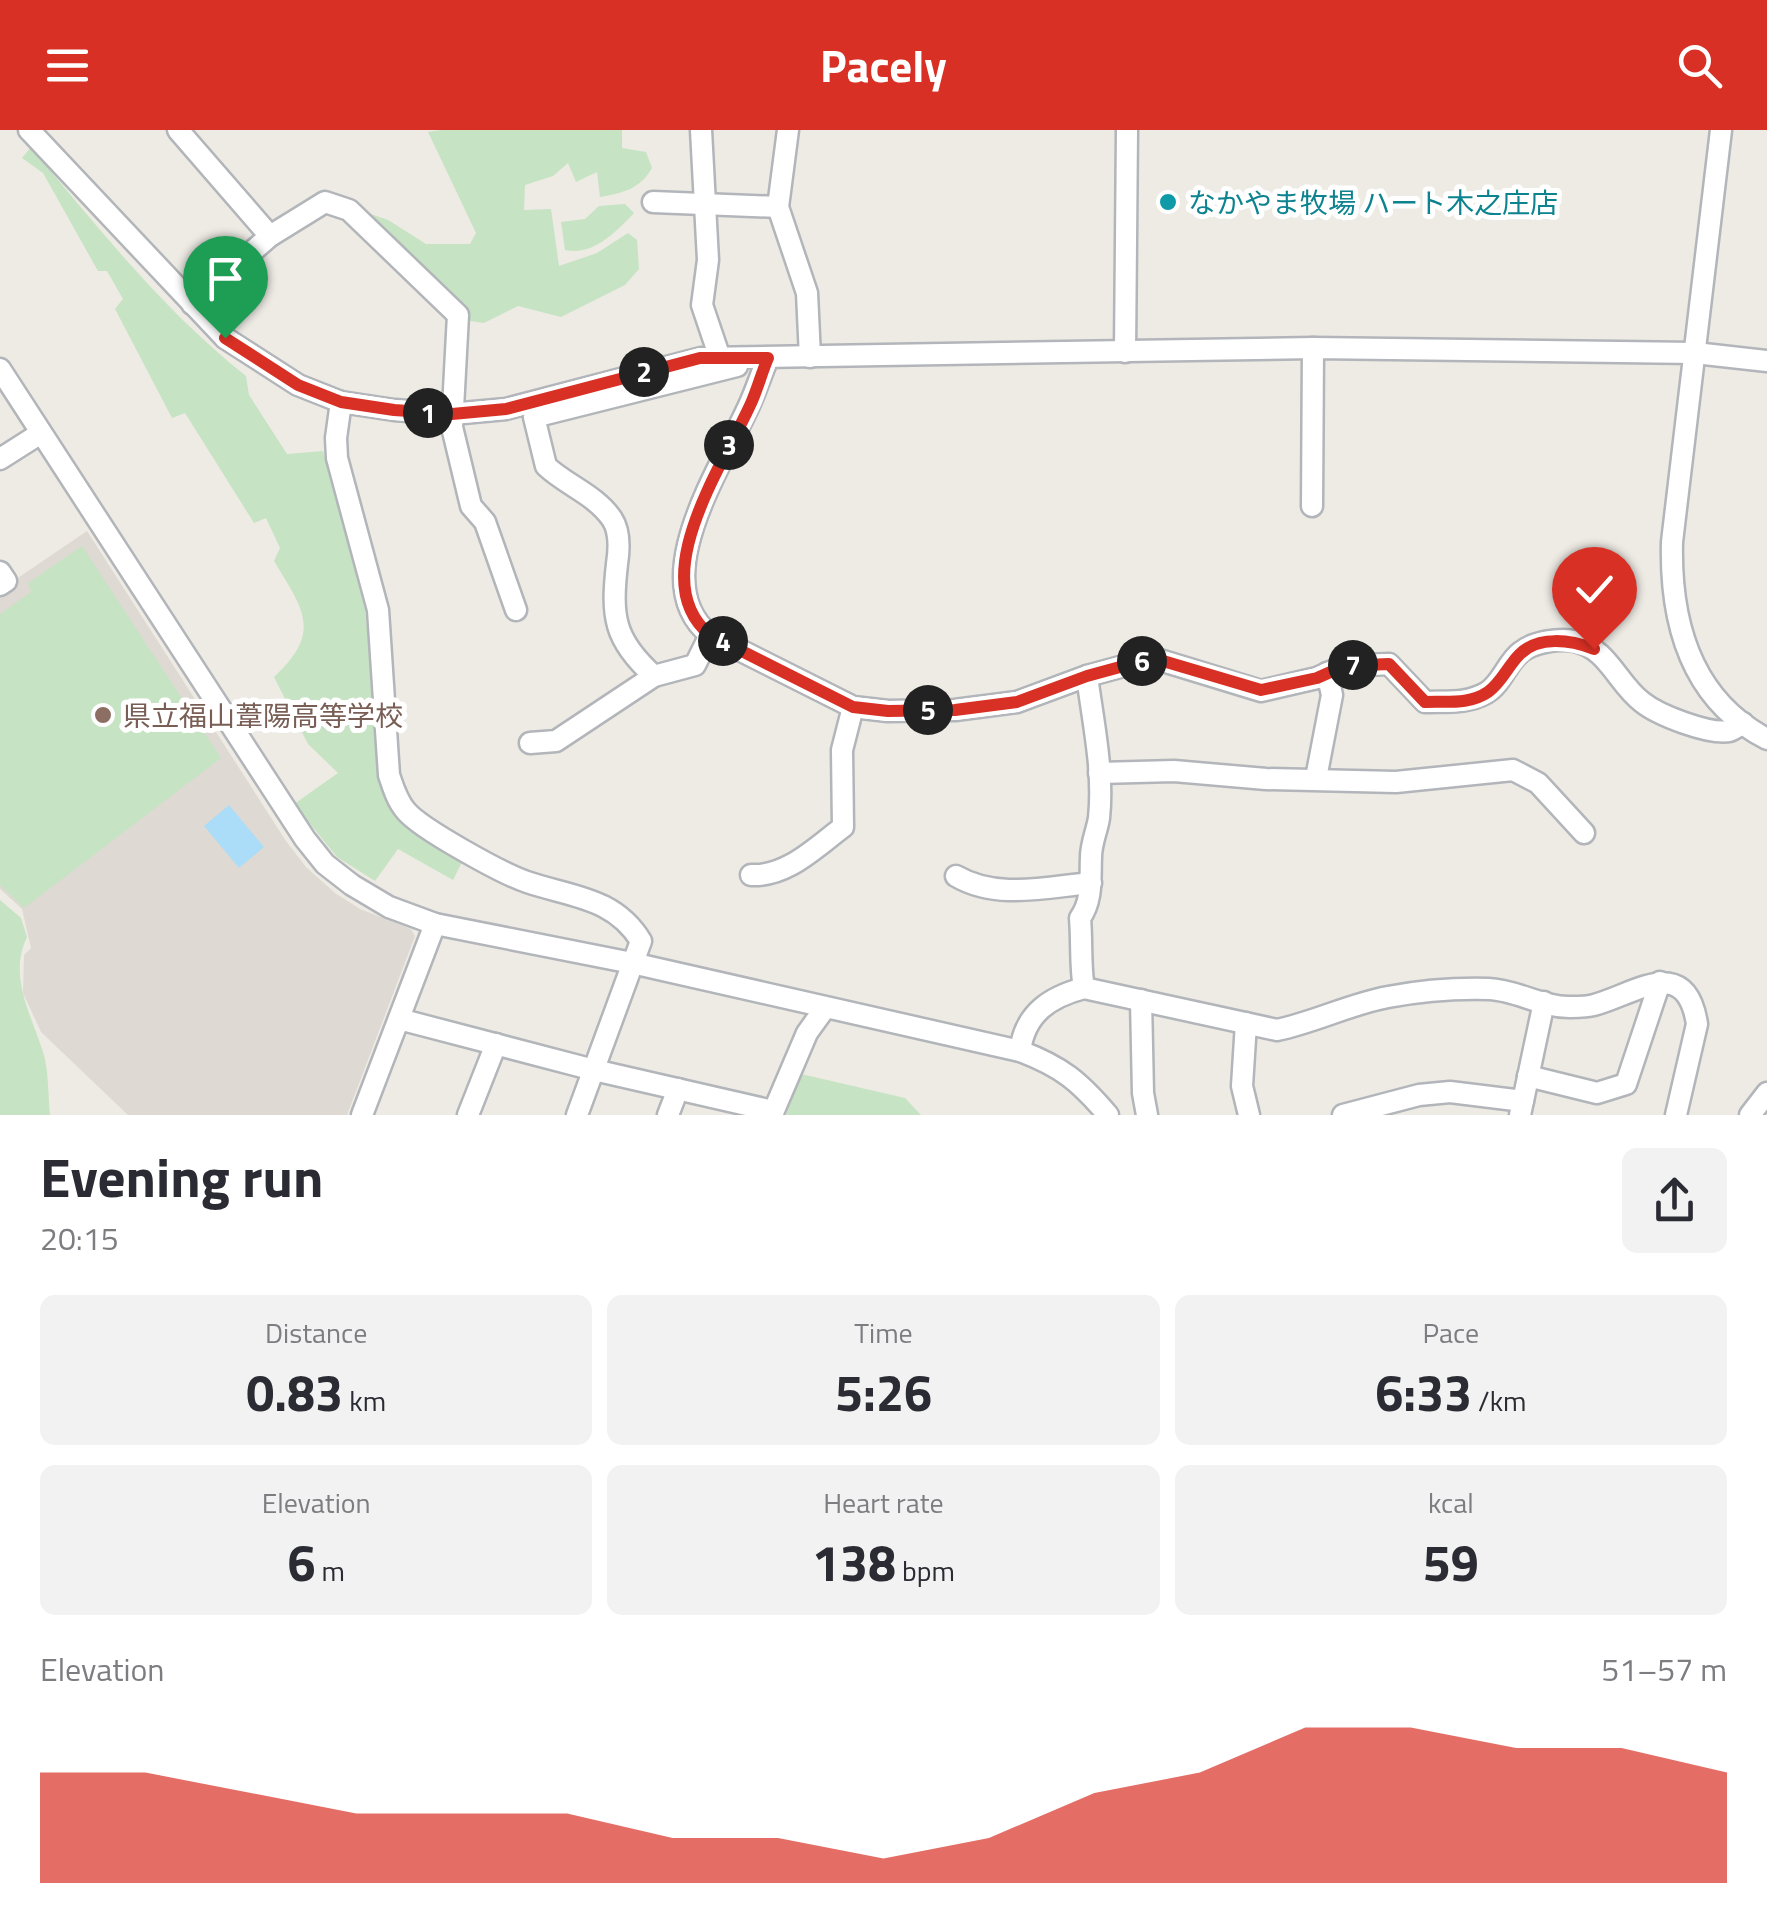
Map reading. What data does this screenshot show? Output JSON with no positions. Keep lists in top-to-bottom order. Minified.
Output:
{"places":["なかやま牧場 ハート木之庄店","県立福山葦陽高等学校"],"page":{"header":"Pacely","pins":["2","1","3","4","6","7","5"],"heading":["Evening run","20:15"],"stats":[["Distance","0.83 km"],["Time","5:26"],["Pace","6:33 /km"],["Elevation","6 m"],["Heart rate","138 bpm"],["kcal","59"]],"chart":["Elevation","51–57 m"]}}
